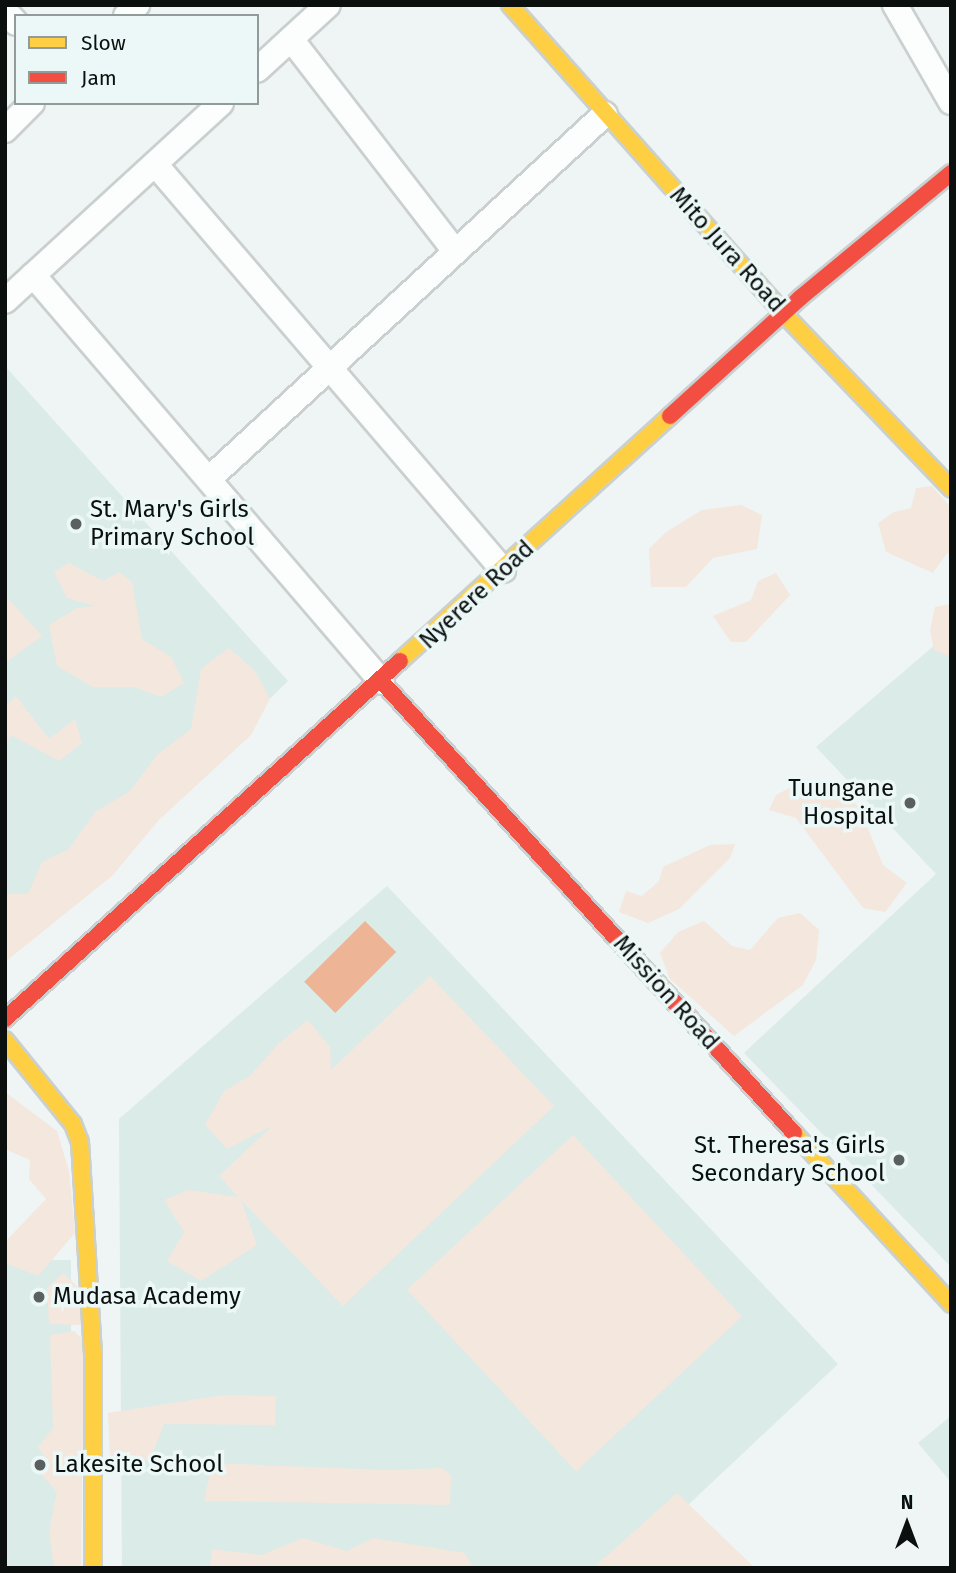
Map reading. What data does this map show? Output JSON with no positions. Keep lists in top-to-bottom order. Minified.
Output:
{"streets":{"main road":["Mito Jura Road","Nyerere Road","Mission Road"]},"crossings":[["Mito Jura Road","Nyerere Road"],["Nyerere Road","Mission Road"]],"places":["St. Mary's Girls Primary School","Tuungane Hospital","St. Theresa's Girls Secondary School","Mudasa Academy","Lakesite School"],"legend":["Slow","Jam"],"north":"top"}
